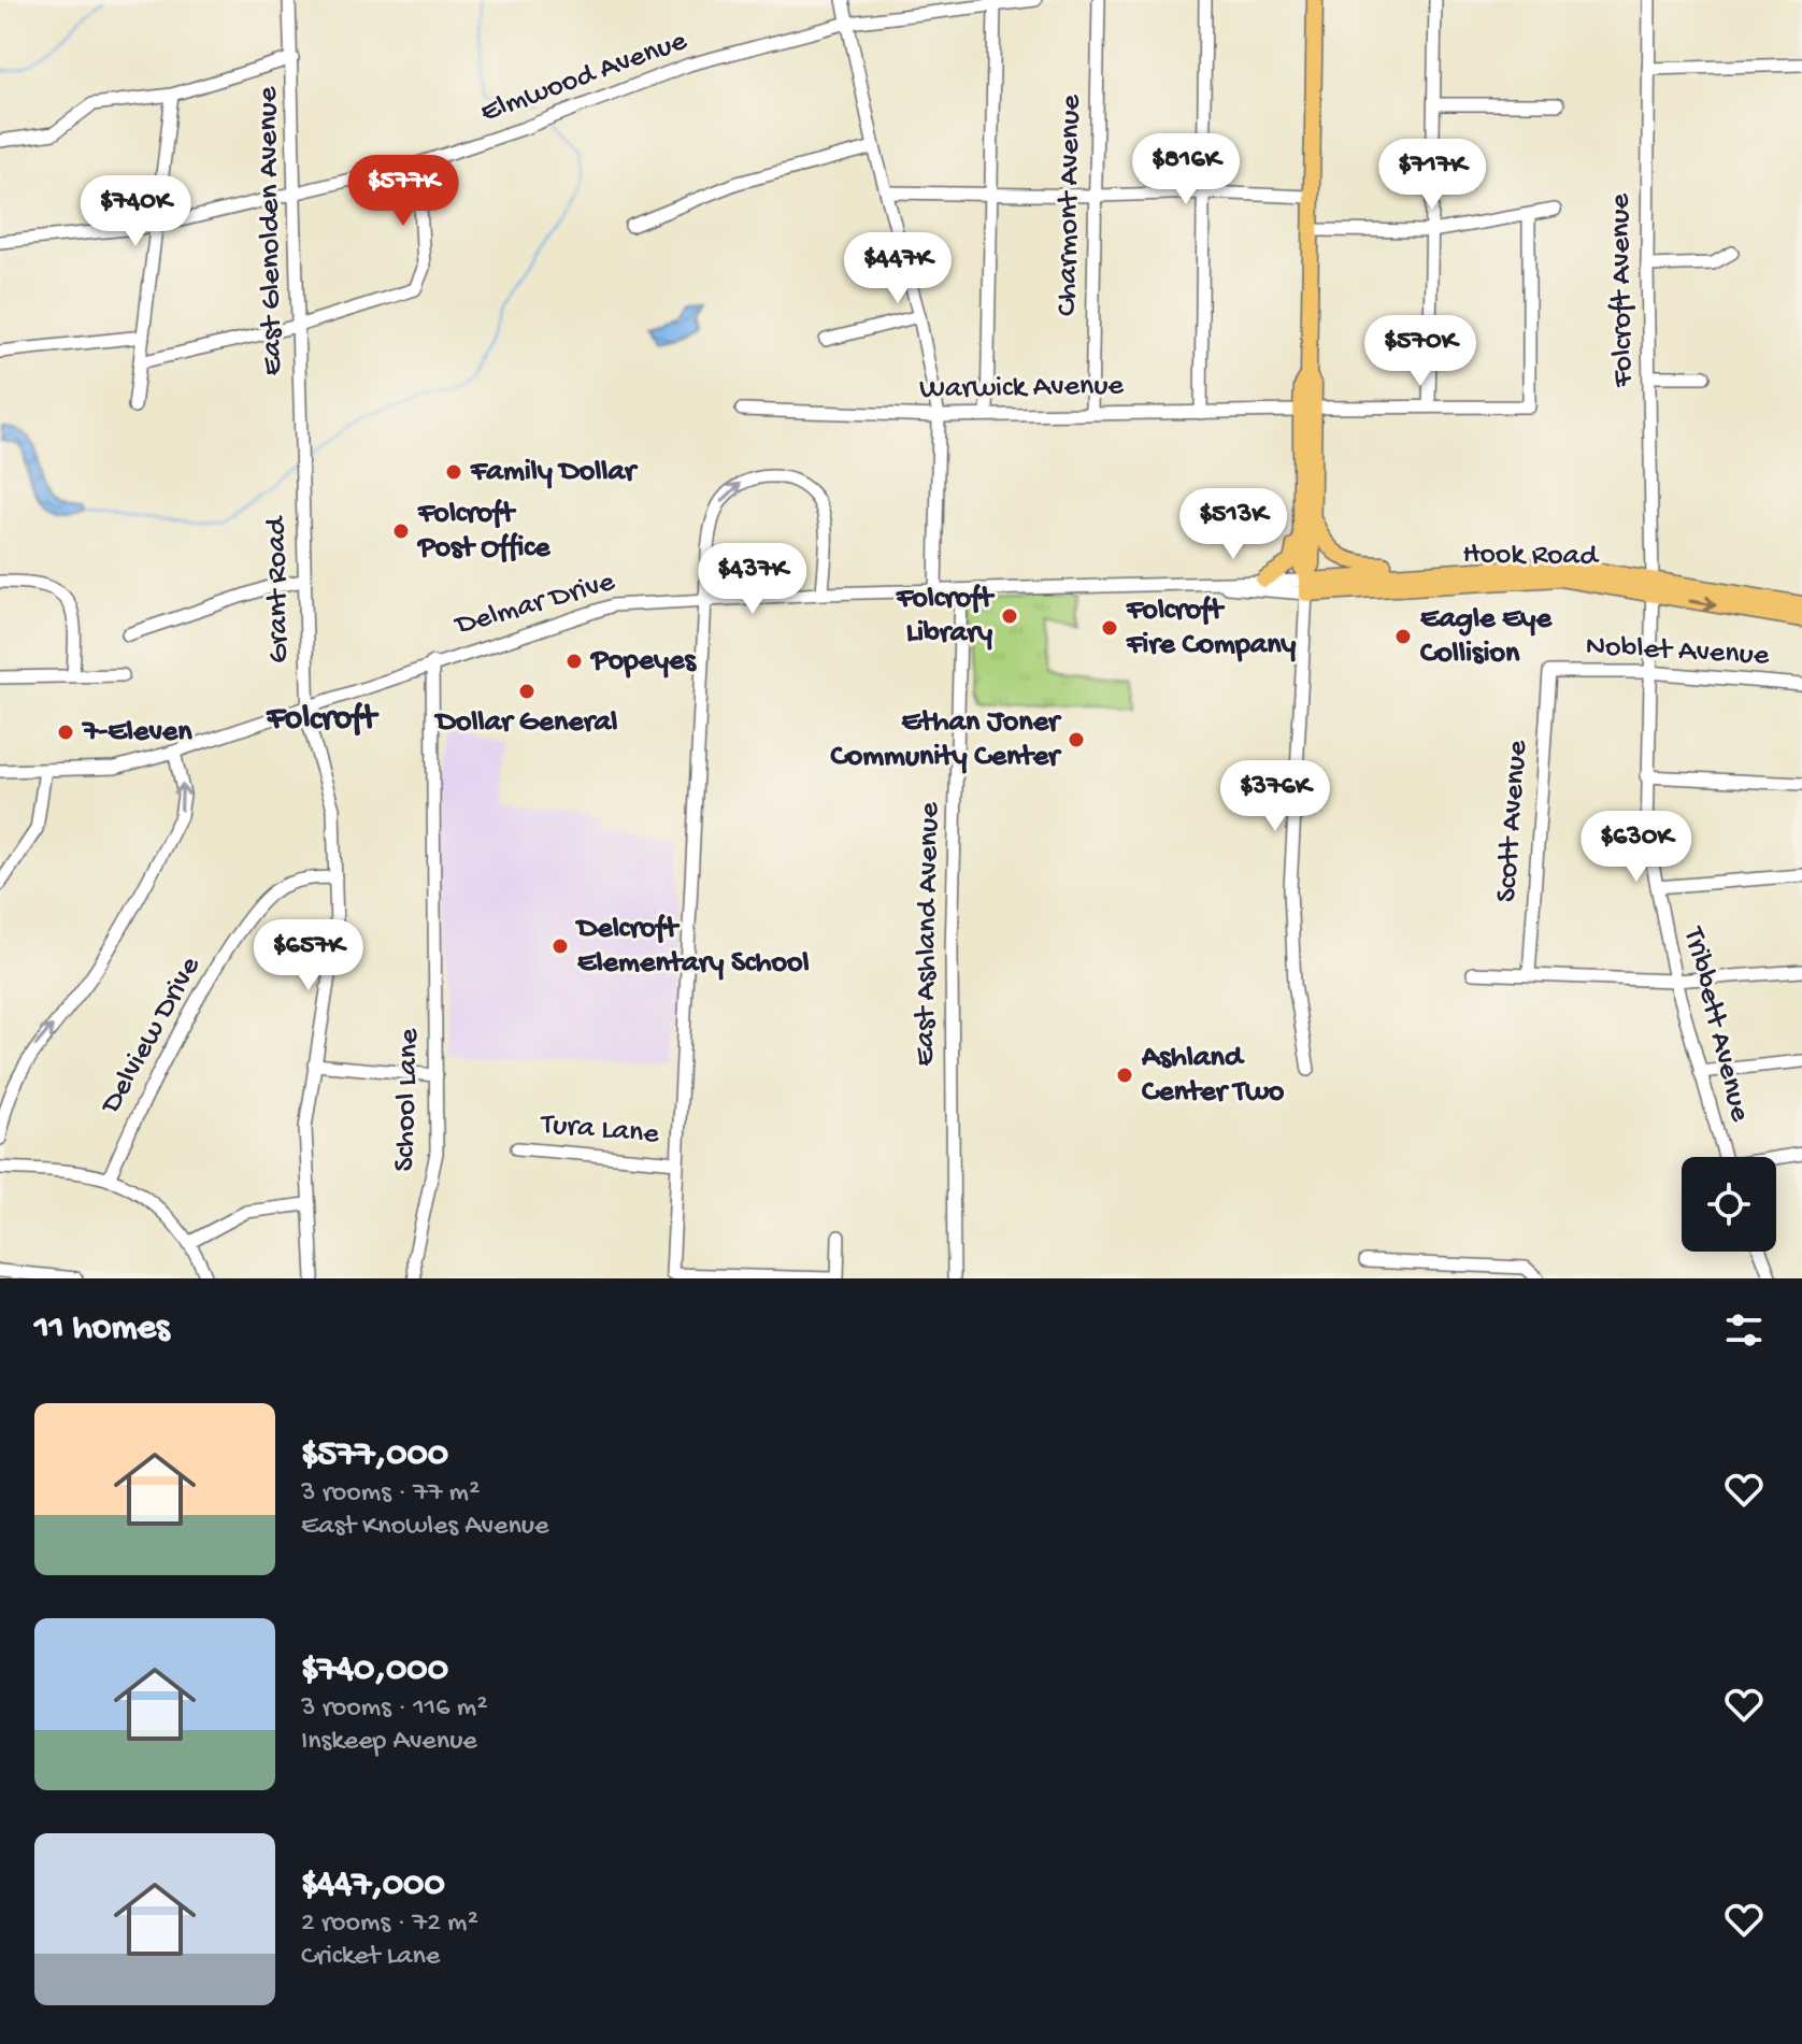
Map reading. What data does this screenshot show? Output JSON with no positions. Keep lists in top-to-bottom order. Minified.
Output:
{"streets":{"main road":["Hook Road"],"street":["Elmwood Avenue","Charmont Avenue","East Glenolden Avenue","Folcroft Avenue","Warwick Avenue","Grant Road","Delmar Drive","Noblet Avenue","Scott Avenue","East Ashland Avenue","Tribbett Avenue","Delview Drive","School Lane","Tura Lane"]},"crossings":[["Elmwood Avenue","East Glenolden Avenue"],["Charmont Avenue","Warwick Avenue"],["East Glenolden Avenue","Grant Road"],["Folcroft Avenue","Hook Road"],["Folcroft Avenue","Tribbett Avenue"],["Hook Road","Delmar Drive"],["Hook Road","Tribbett Avenue"],["Grant Road","Delmar Drive"],["Grant Road","Delview Drive"],["Delmar Drive","East Ashland Avenue"],["Delmar Drive","School Lane"],["Noblet Avenue","Scott Avenue"],["Noblet Avenue","Tribbett Avenue"]],"districts":["Folcroft"],"places":["Family Dollar","Folcroft Post Office","Folcroft Library","Folcroft Fire Company","Eagle Eye Collision","Popeyes","Dollar General","7-Eleven","Ethan Joner Community Center","Delcroft Elementary School","Ashland Center Two"],"page":{"price":["$816K","$717K","$577K","$740K","$447K","$570K","$513K","$437K","$376K","$630K","$657K"],"heading":"11 homes","list":[{"name":"$577,000","note":"3 rooms · 77 m² · East Knowles Avenue"},{"name":"$740,000","note":"3 rooms · 116 m² · Inskeep Avenue"},{"name":"$447,000","note":"2 rooms · 72 m² · Cricket Lane"}]}}
